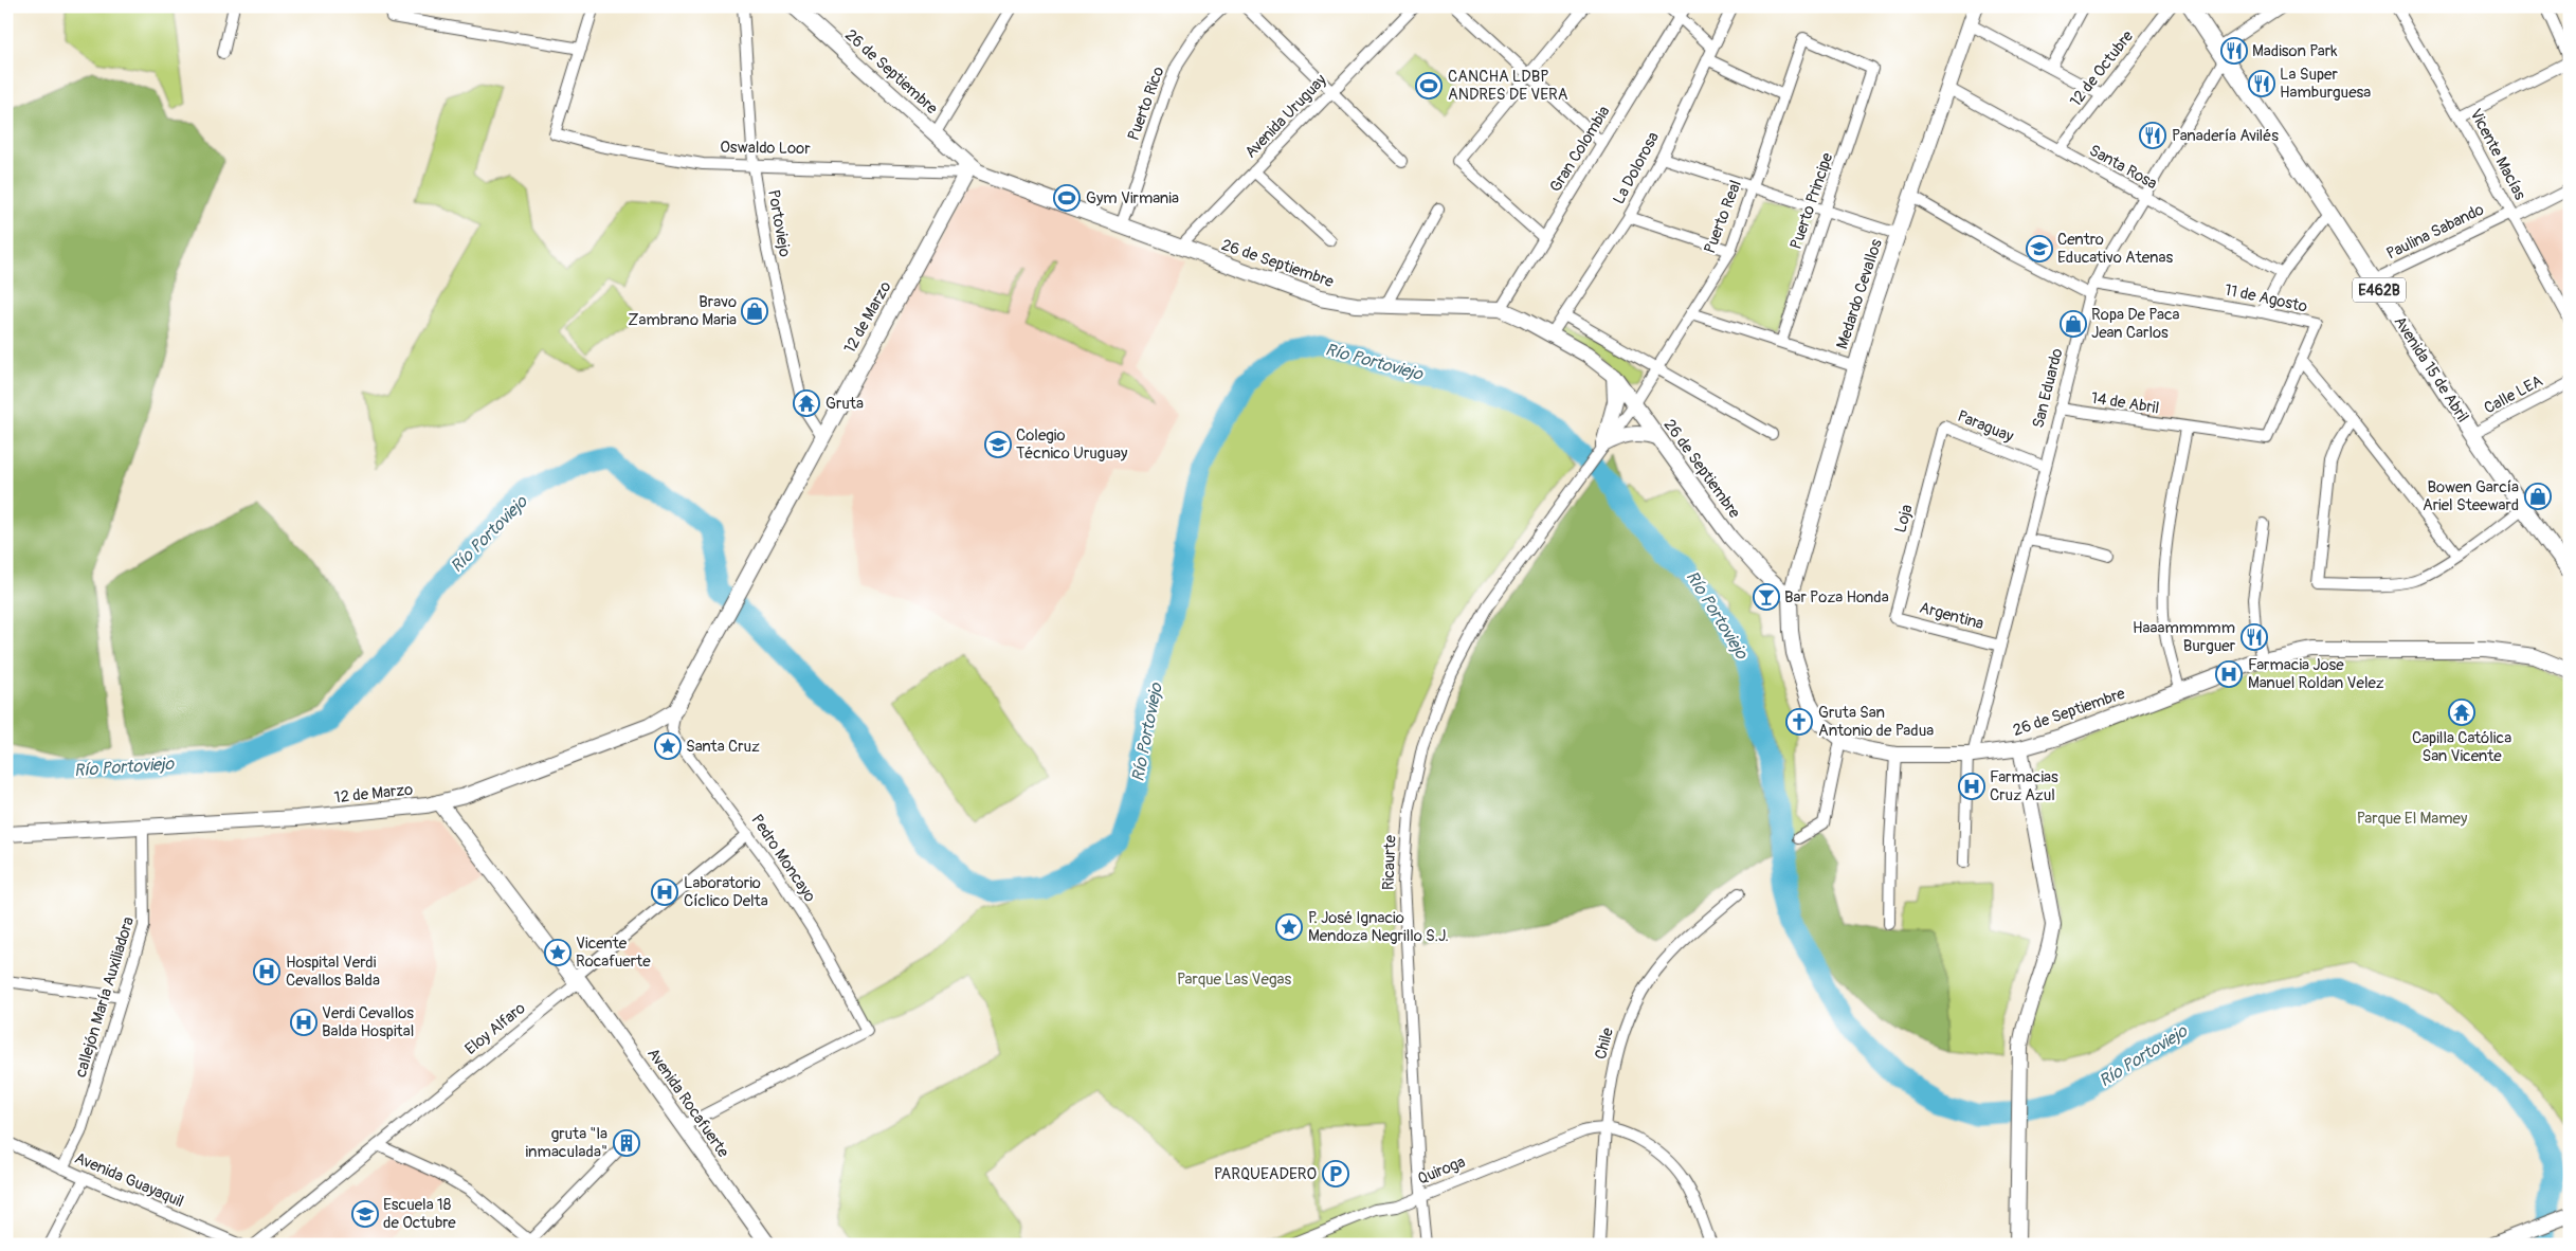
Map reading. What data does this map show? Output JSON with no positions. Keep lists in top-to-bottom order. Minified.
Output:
{"streets":{"main road":["E462B","Avenida 15 de Abril"],"street":["12 de Octubre","26 de Septiembre","Puerto Rico","Avenida Uruguay","Oswaldo Loor","Gran Colombia","Vicente Macías","Santa Rosa","La Dolorosa","Puerto Principe","Puerto Real","Portoviejo","Paulina Sabando","Medardo Cevallos","11 de Agosto","12 de Marzo","San Eduardo","Calle LEA","14 de Abril","Paraguay","Loja","Argentina","Pedro Moncayo","Ricaurte","callejón María Auxiliadora","Eloy Alfaro","Chile","Avenida Rocafuerte","Quiroga","Avenida Guayaquil"]},"crossings":[["12 de Octubre","Santa Rosa"],["26 de Septiembre","Puerto Rico"],["26 de Septiembre","Avenida Uruguay"],["26 de Septiembre","Oswaldo Loor"],["26 de Septiembre","Gran Colombia"],["26 de Septiembre","La Dolorosa"],["26 de Septiembre","Puerto Real"],["26 de Septiembre","Medardo Cevallos"],["26 de Septiembre","12 de Marzo"],["26 de Septiembre","San Eduardo"],["Oswaldo Loor","Portoviejo"],["Oswaldo Loor","12 de Marzo"],["Vicente Macías","Paulina Sabando"],["Santa Rosa","Medardo Cevallos"],["Santa Rosa","San Eduardo"],["Puerto Principe","Puerto Real"],["Puerto Real","Ricaurte"],["Portoviejo","12 de Marzo"],["Paulina Sabando","Avenida 15 de Abril"],["11 de Agosto","San Eduardo"],["11 de Agosto","14 de Abril"],["12 de Marzo","Pedro Moncayo"],["12 de Marzo","callejón María Auxiliadora"],["12 de Marzo","Avenida Rocafuerte"],["Avenida 15 de Abril","San Eduardo"],["Avenida 15 de Abril","Calle LEA"],["San Eduardo","14 de Abril"],["San Eduardo","Paraguay"],["San Eduardo","Argentina"],["Paraguay","Loja"],["Loja","Argentina"],["Pedro Moncayo","Eloy Alfaro"],["Pedro Moncayo","Avenida Rocafuerte"],["Ricaurte","Quiroga"],["callejón María Auxiliadora","Avenida Guayaquil"],["Eloy Alfaro","Avenida Rocafuerte"],["Chile","Quiroga"]],"water":["Río Portoviejo"],"parks":["Parque El Mamey","Parque Las Vegas"],"places":{"restaurant":["Madison Park","La Super Hamburguesa","Panadería Avilés","Haaammmmm Burguer"],"sports":["CANCHA LDBP ANDRES DE VERA","Gym Virmania"],"school or university":["Centro Educativo Atenas","Colegio Técnico Uruguay","Escuela 18 de Octubre"],"shop":["Bravo Zambrano Maria","Ropa De Paca Jean Carlos","Bowen García Ariel Steeward"],"temple":["Gruta","Capilla Católica San Vicente"],"bar":["Bar Poza Honda"],"hospital":["Farmacia Jose Manuel Roldan Velez","Farmacias Cruz Azul","Laboratorio Cíclico Delta","Hospital Verdi Cevallos Balda","Verdi Cevallos Balda Hospital"],"church":["Gruta San Antonio de Padua"],"place":["Santa Cruz","P. José Ignacio Mendoza Negrillo S.J.","Vicente Rocafuerte"],"building":["gruta \"la inmaculada\""],"parking":["PARQUEADERO"]}}
